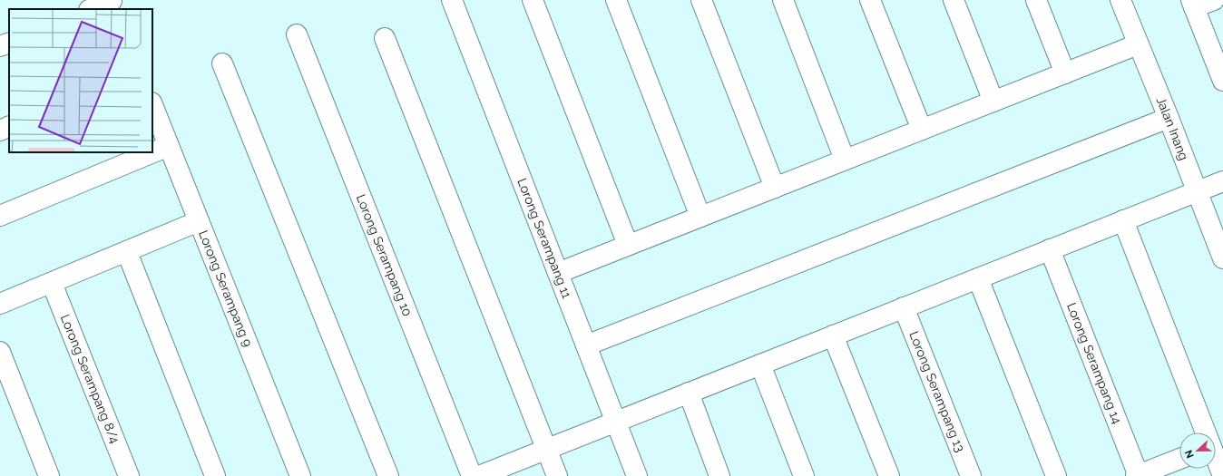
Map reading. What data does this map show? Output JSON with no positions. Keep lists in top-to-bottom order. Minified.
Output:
{"streets":{"street":["Jalan Inang","Lorong Serampang 11","Lorong Serampang 10","Lorong Serampang 9","Lorong Serampang 14","Lorong Serampang 8/4","Lorong Serampang 13"]},"north":"left"}
